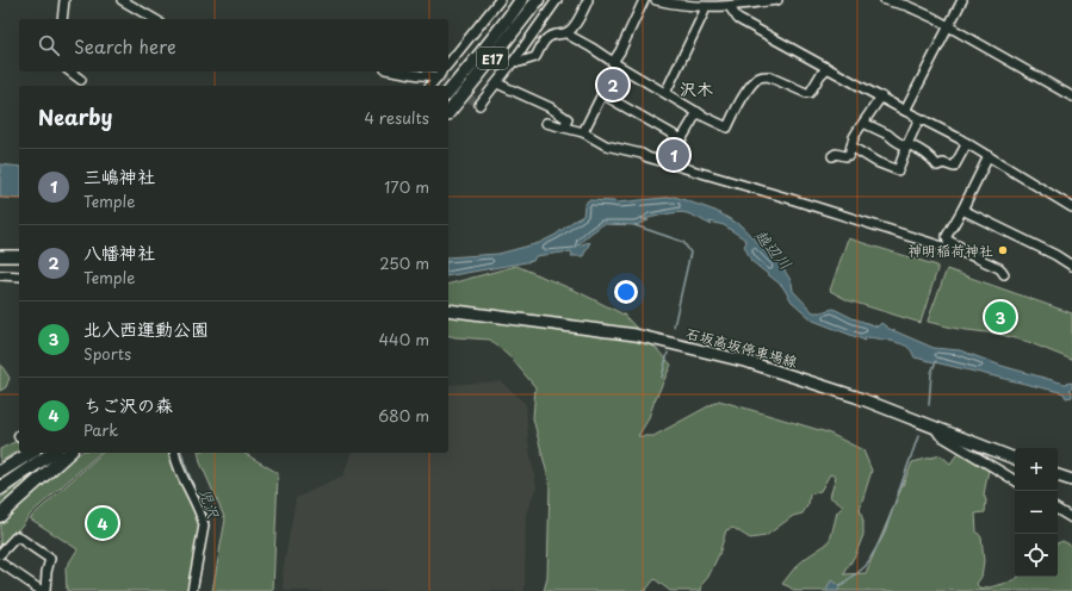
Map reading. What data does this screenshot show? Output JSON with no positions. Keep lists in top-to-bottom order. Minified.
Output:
{"streets":{"highway":["E17"],"main road":["石坂高坂停車場線"]},"districts":["沢木"],"water":["越辺川","児沢"],"places":["神明稲荷神社"],"page":{"search":"Search here","pins":["2","1","3","4"],"heading":["Nearby","4 results"],"list":[{"mark":"1","name":"三嶋神社","note":"Temple","value":"170 m"},{"mark":"2","name":"八幡神社","note":"Temple","value":"250 m"},{"mark":"3","name":"北入西運動公園","note":"Sports","value":"440 m"},{"mark":"4","name":"ちご沢の森","note":"Park","value":"680 m"}],"map_buttons":["+","−"]}}
